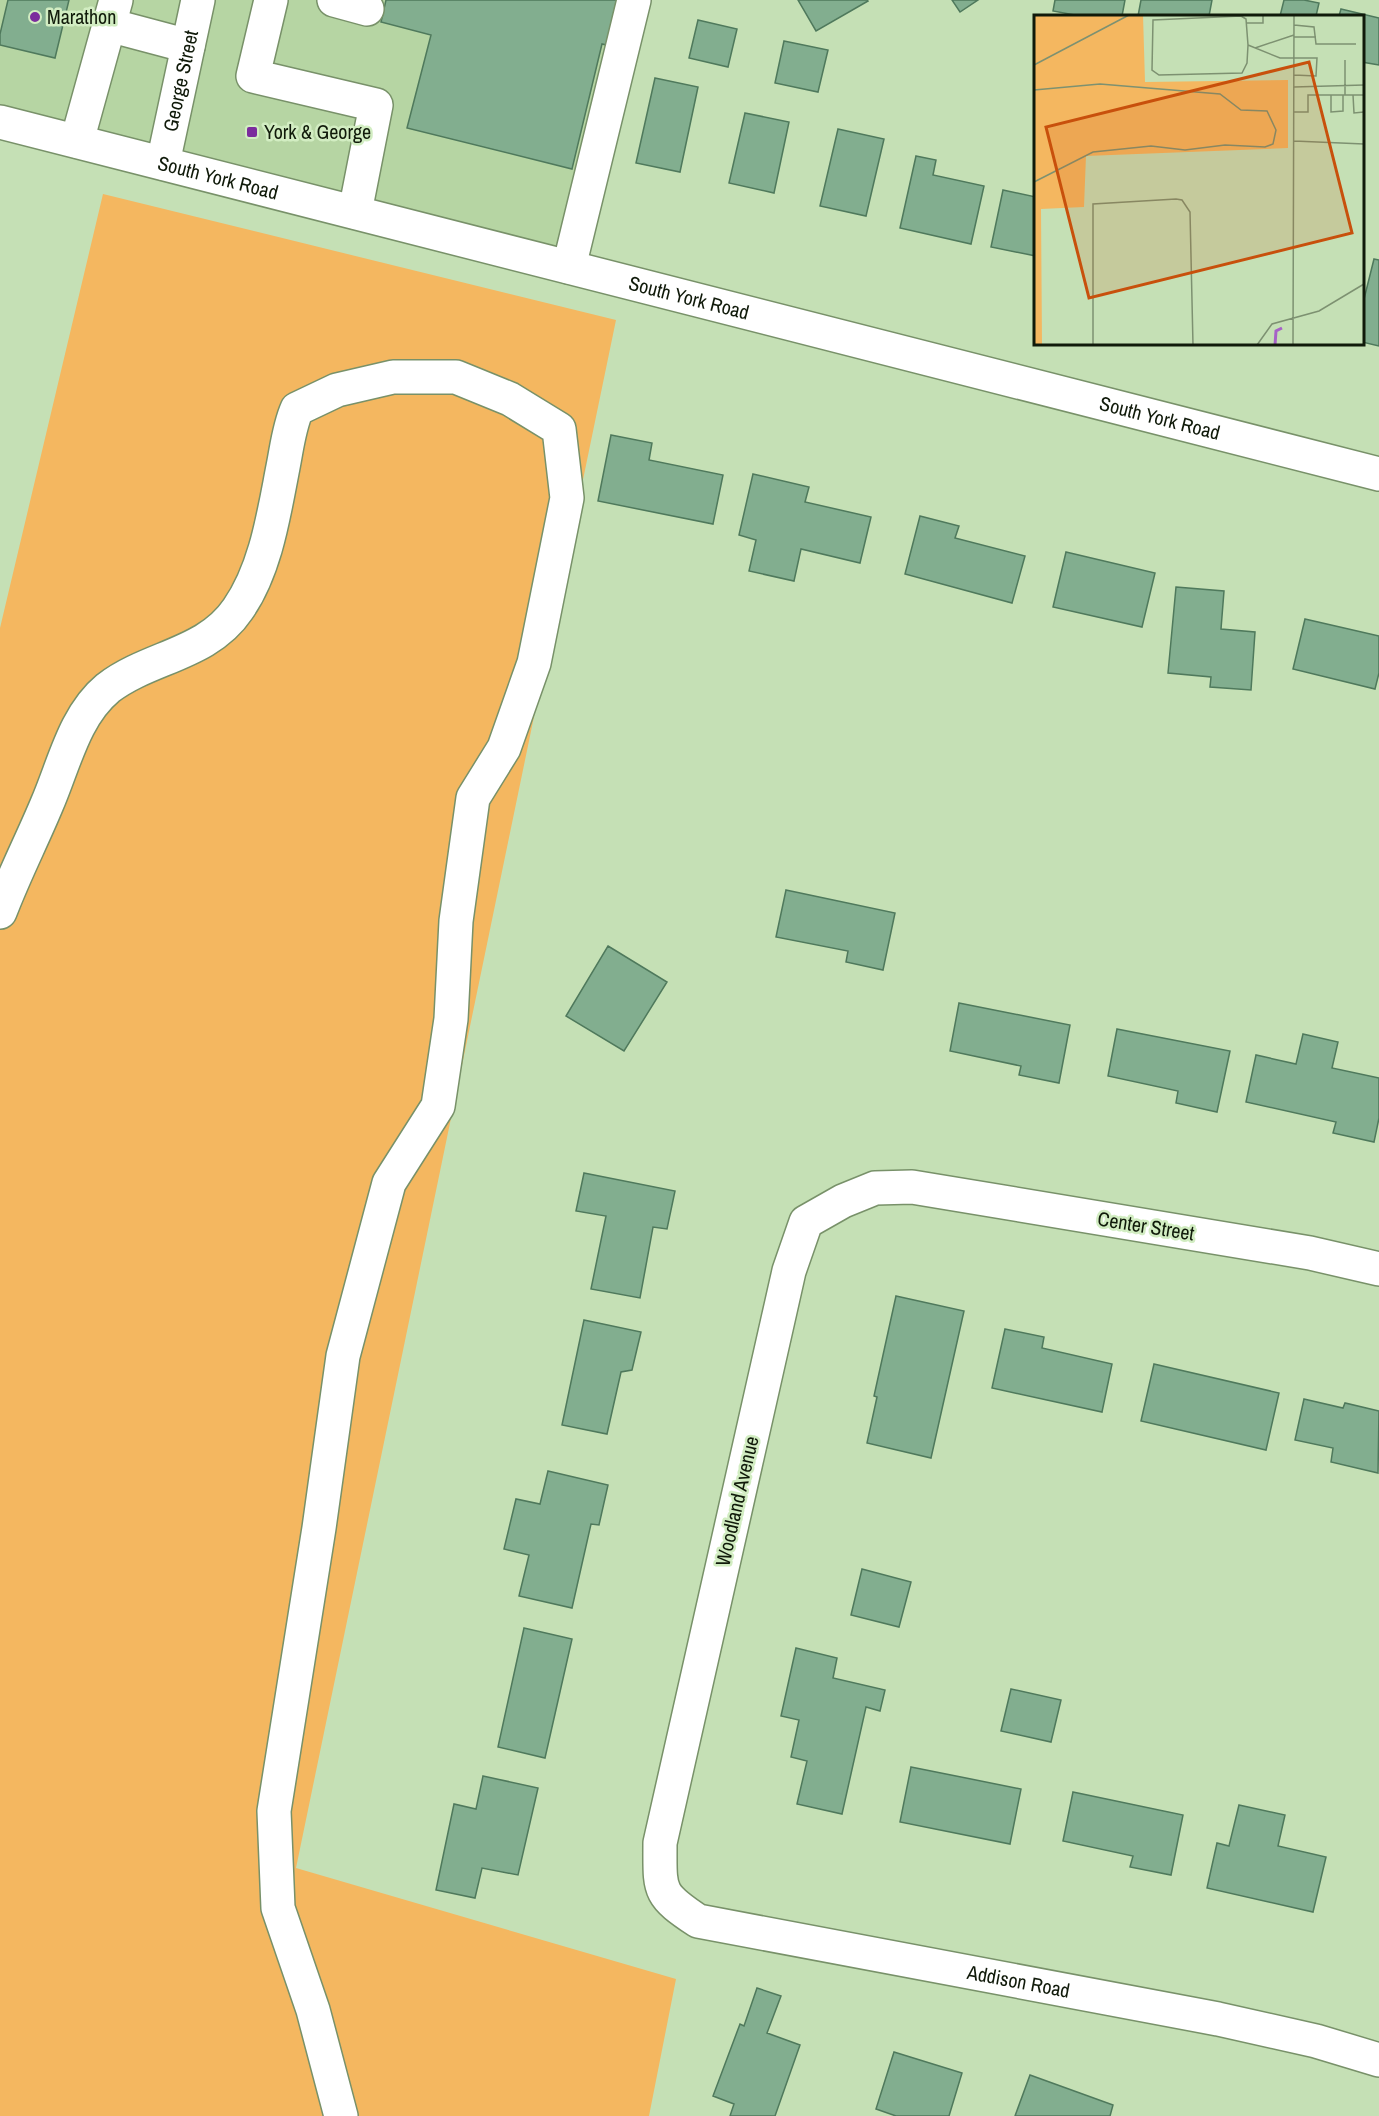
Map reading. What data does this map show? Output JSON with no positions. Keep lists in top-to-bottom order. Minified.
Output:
{"streets":{"street":["George Street","South York Road","Center Street","Woodland Avenue","Addison Road"]},"crossings":[["George Street","South York Road"],["Center Street","Woodland Avenue"],["Woodland Avenue","Addison Road"]],"places":{"other":["Marathon"],"transit":["York & George"]}}
